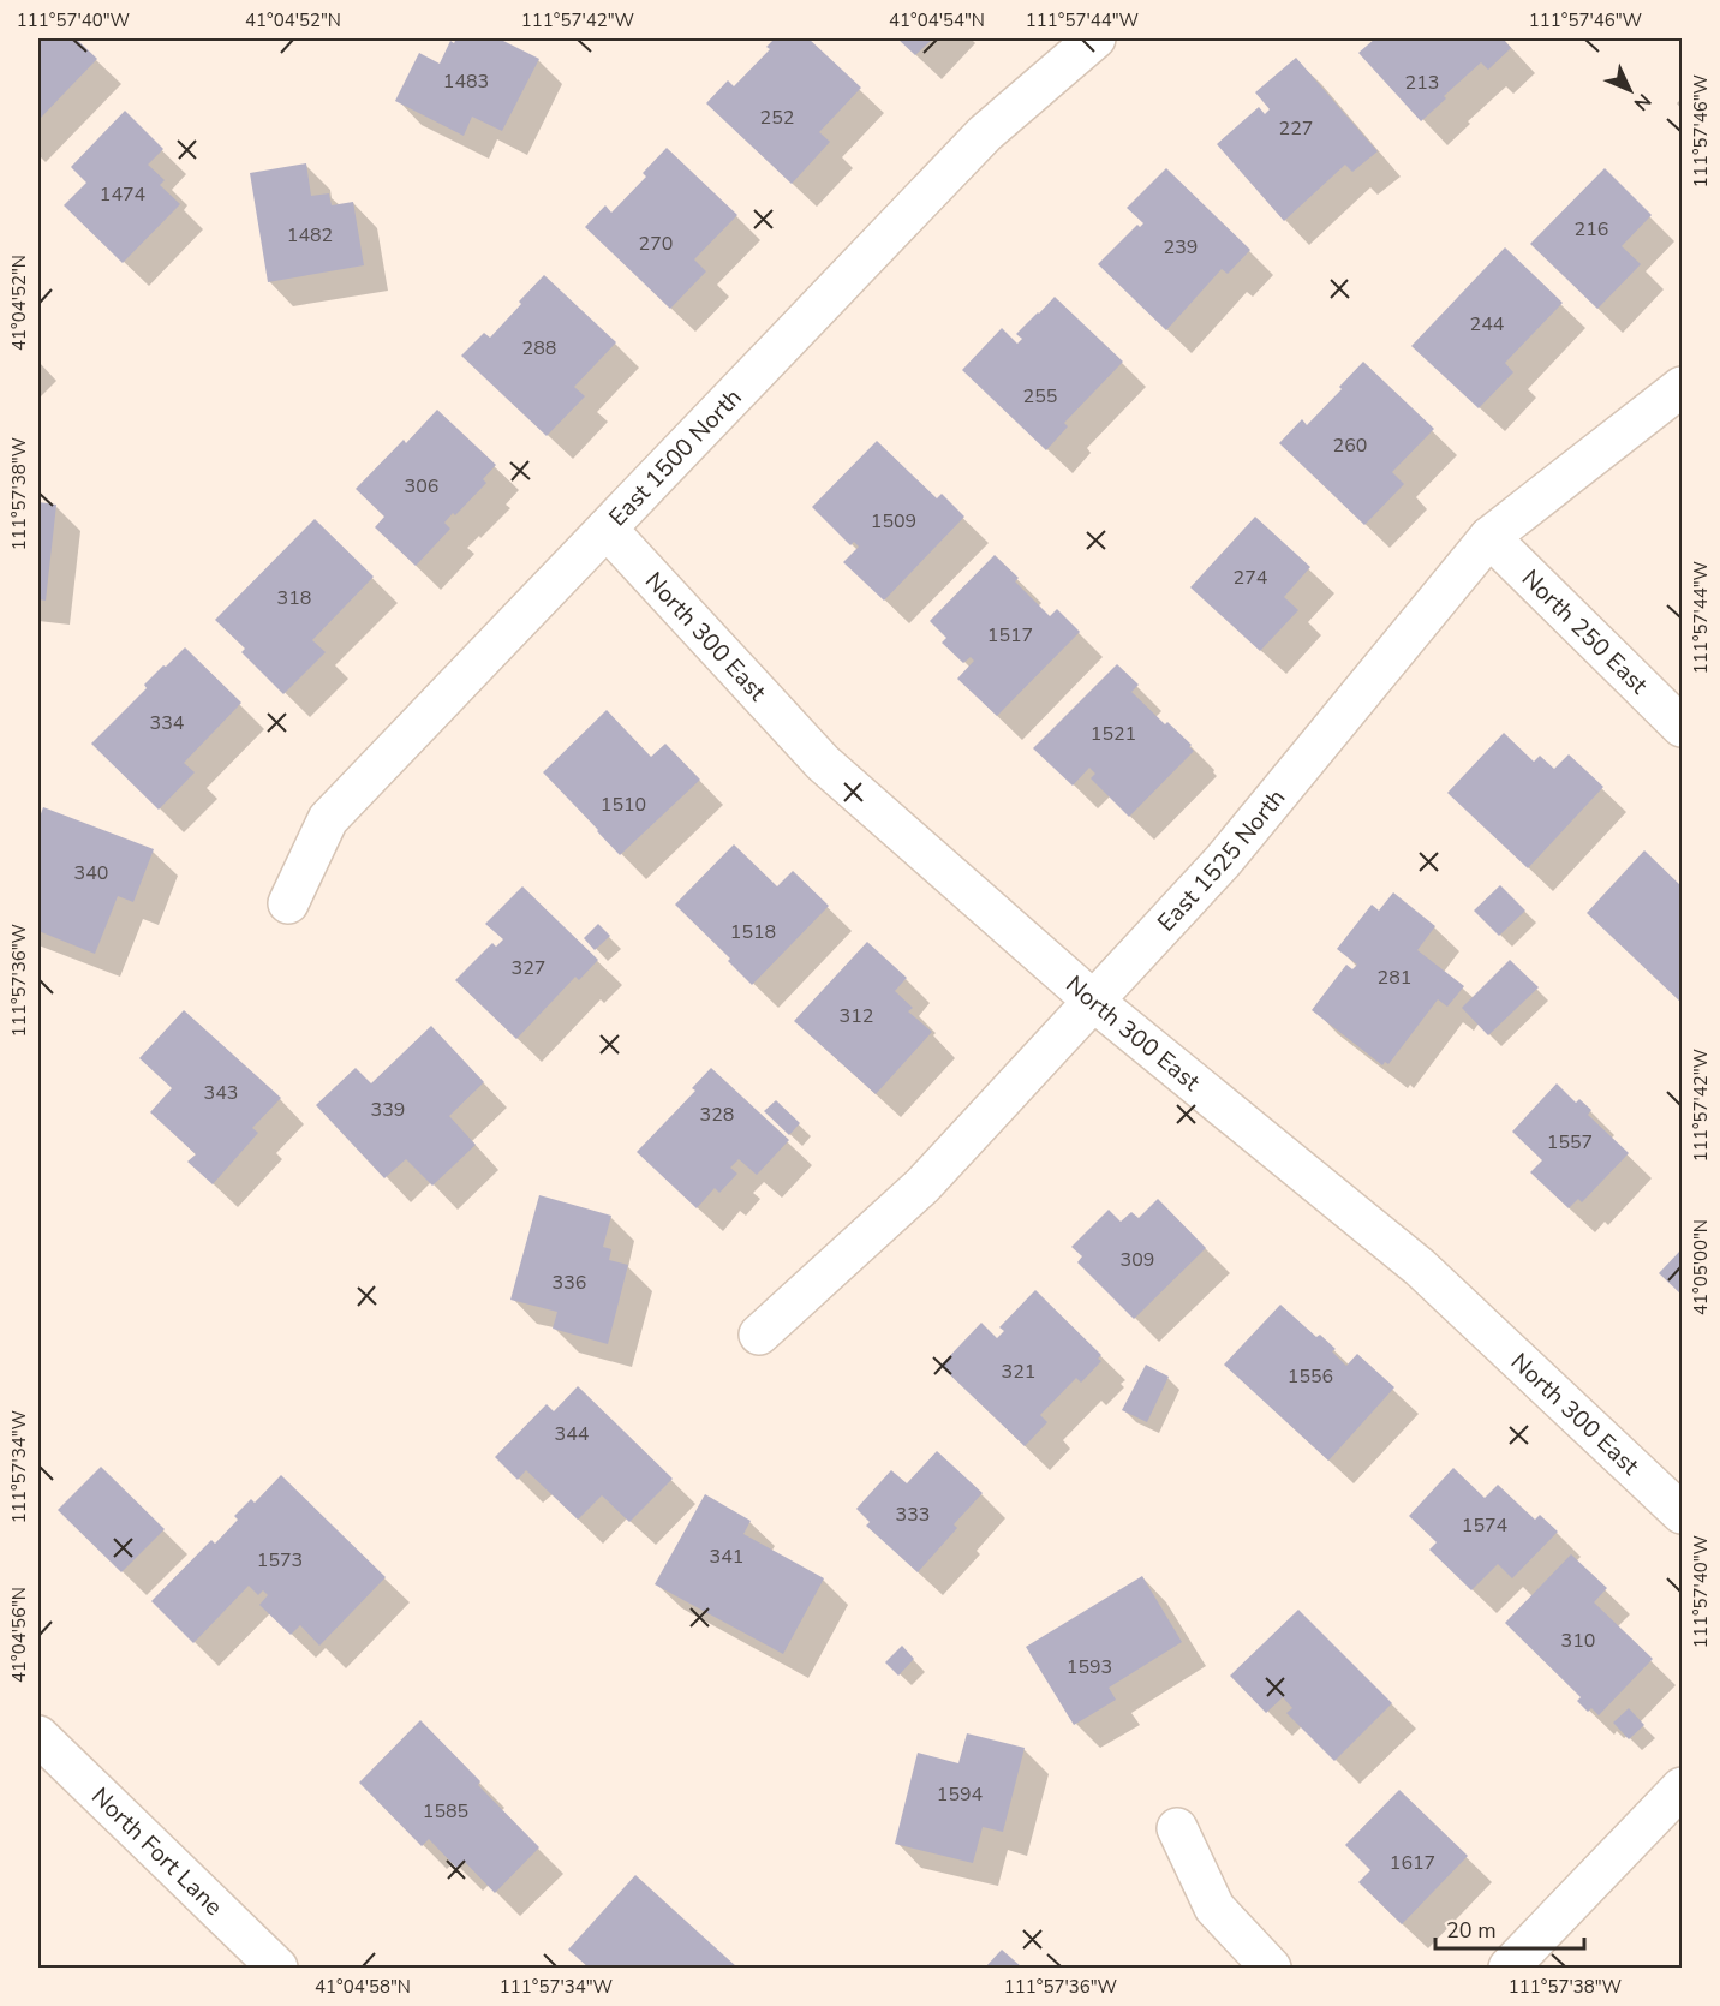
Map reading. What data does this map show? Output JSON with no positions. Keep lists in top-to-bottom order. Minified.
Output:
{"streets":{"street":["East 1500 North","North 250 East","North 300 East","East 1525 North","North Fort Lane"]},"crossings":[["East 1500 North","North 300 East"],["North 250 East","East 1525 North"],["North 300 East","East 1525 North"]],"house_numbers":["1483","213","252","227","1474","216","1482","270","239","244","288","255","260","306","1509","274","318","1517","334","1521","1510","340","1518","327","281","312","343","339","328","1557","309","336","321","1556","344","333","1574","341","1573","310","1593","1594","1585","1617"],"scale_bar":"20 m","north":"bottom right","coordinates":["111°57'40\"W","41°04'52\"N","111°57'42\"W","41°04'54\"N","111°57'44\"W","111°57'46\"W","111°57'38\"W","111°57'36\"W","41°05'00\"N","111°57'34\"W","41°04'56\"N","41°04'58\"N"]}
